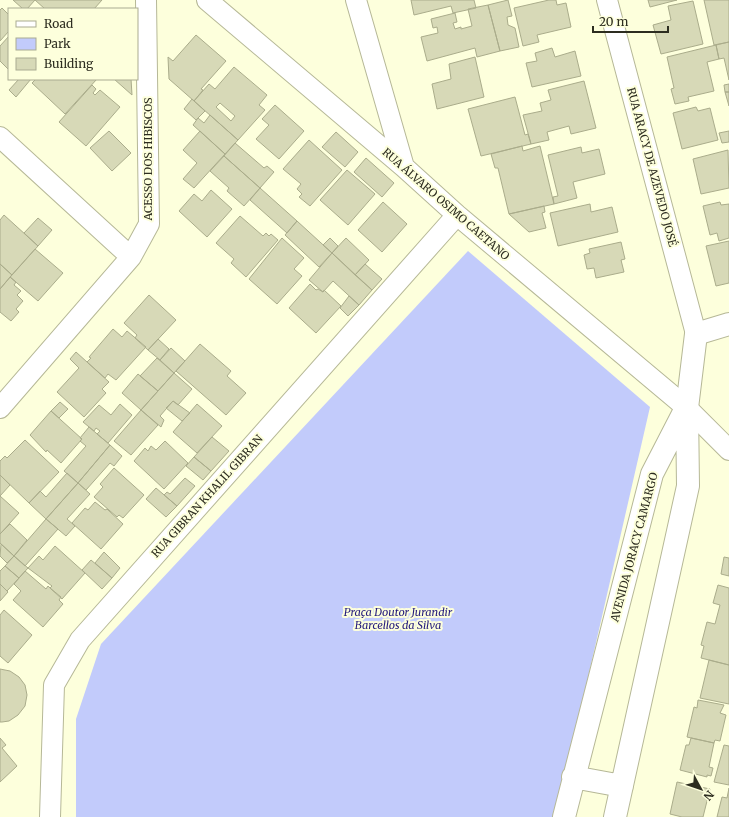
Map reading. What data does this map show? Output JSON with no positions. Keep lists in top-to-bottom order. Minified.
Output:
{"streets":{"street":["ACESSO DOS HIBISCOS","RUA ARACY DE AZEVEDO JOSÉ","RUA ÁLVARO OSIMO CAETANO","RUA GIBRAN KHALIL GIBRAN","AVENIDA JORACY CAMARGO"]},"crossings":[["RUA ÁLVARO OSIMO CAETANO","RUA GIBRAN KHALIL GIBRAN"],["RUA ÁLVARO OSIMO CAETANO","AVENIDA JORACY CAMARGO"]],"parks":["Praça Doutor Jurandir Barcellos da Silva"],"legend":["Road","Park","Building"],"scale_bar":"20 m","north":"bottom right"}
